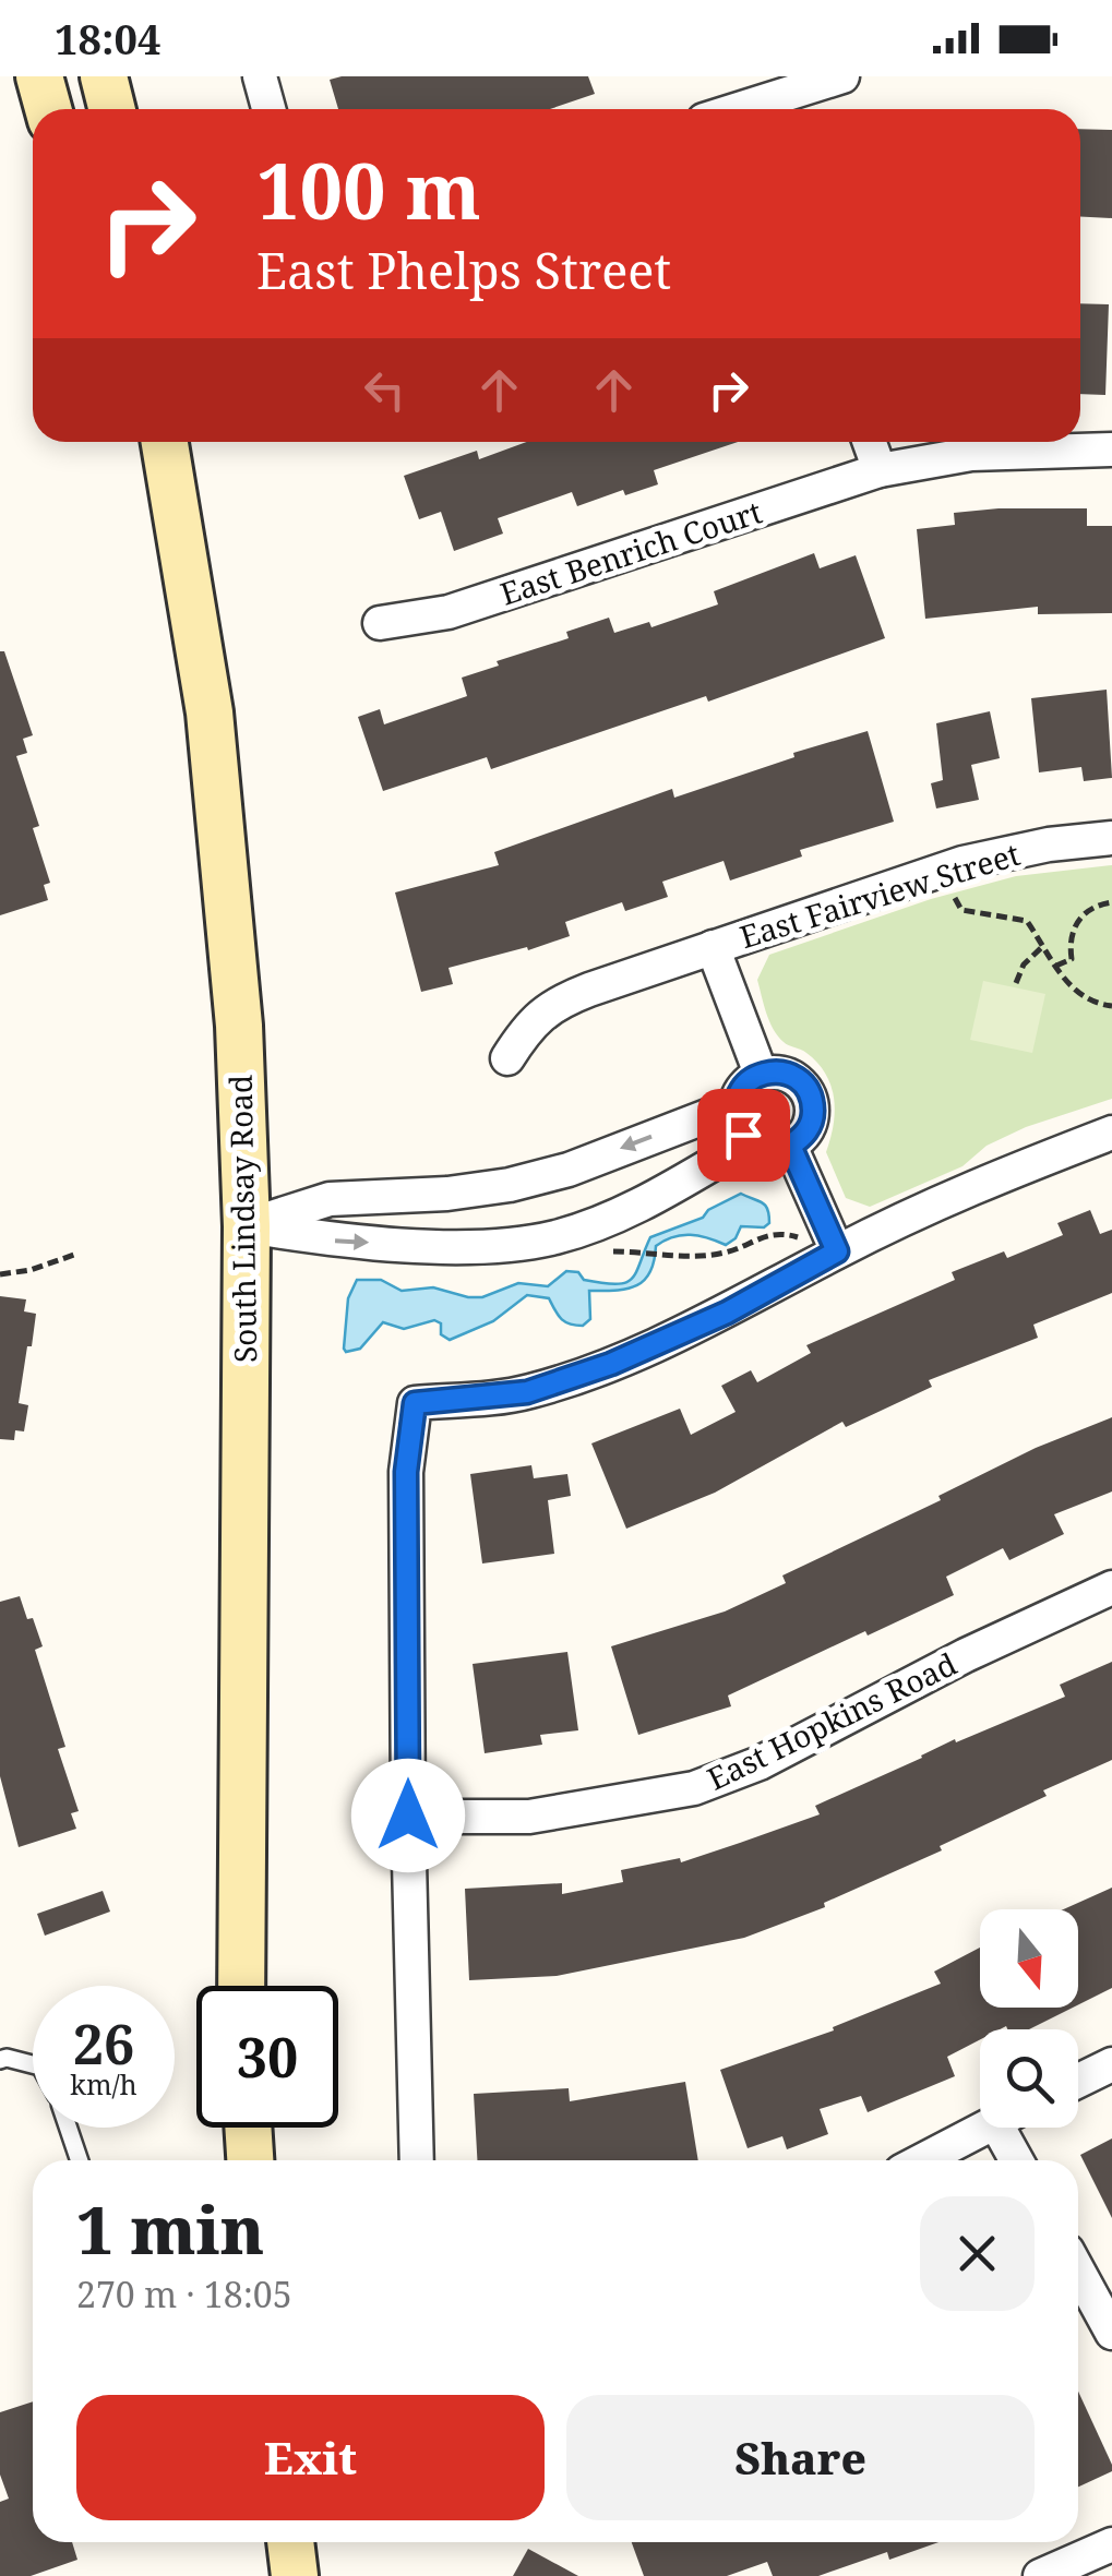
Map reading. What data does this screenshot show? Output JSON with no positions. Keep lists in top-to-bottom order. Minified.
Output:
{"streets":{"main road":["South Lindsay Road"],"street":["East Benrich Court","East Fairview Street","East Hopkins Road"]},"north":"bottom","page":{"status":"18:04","turn":["100 m","East Phelps Street"],"speed":"26 km/h","limit":"30","heading":["1 min","270 m · 18:05"],"buttons":["Exit","Share"]}}
